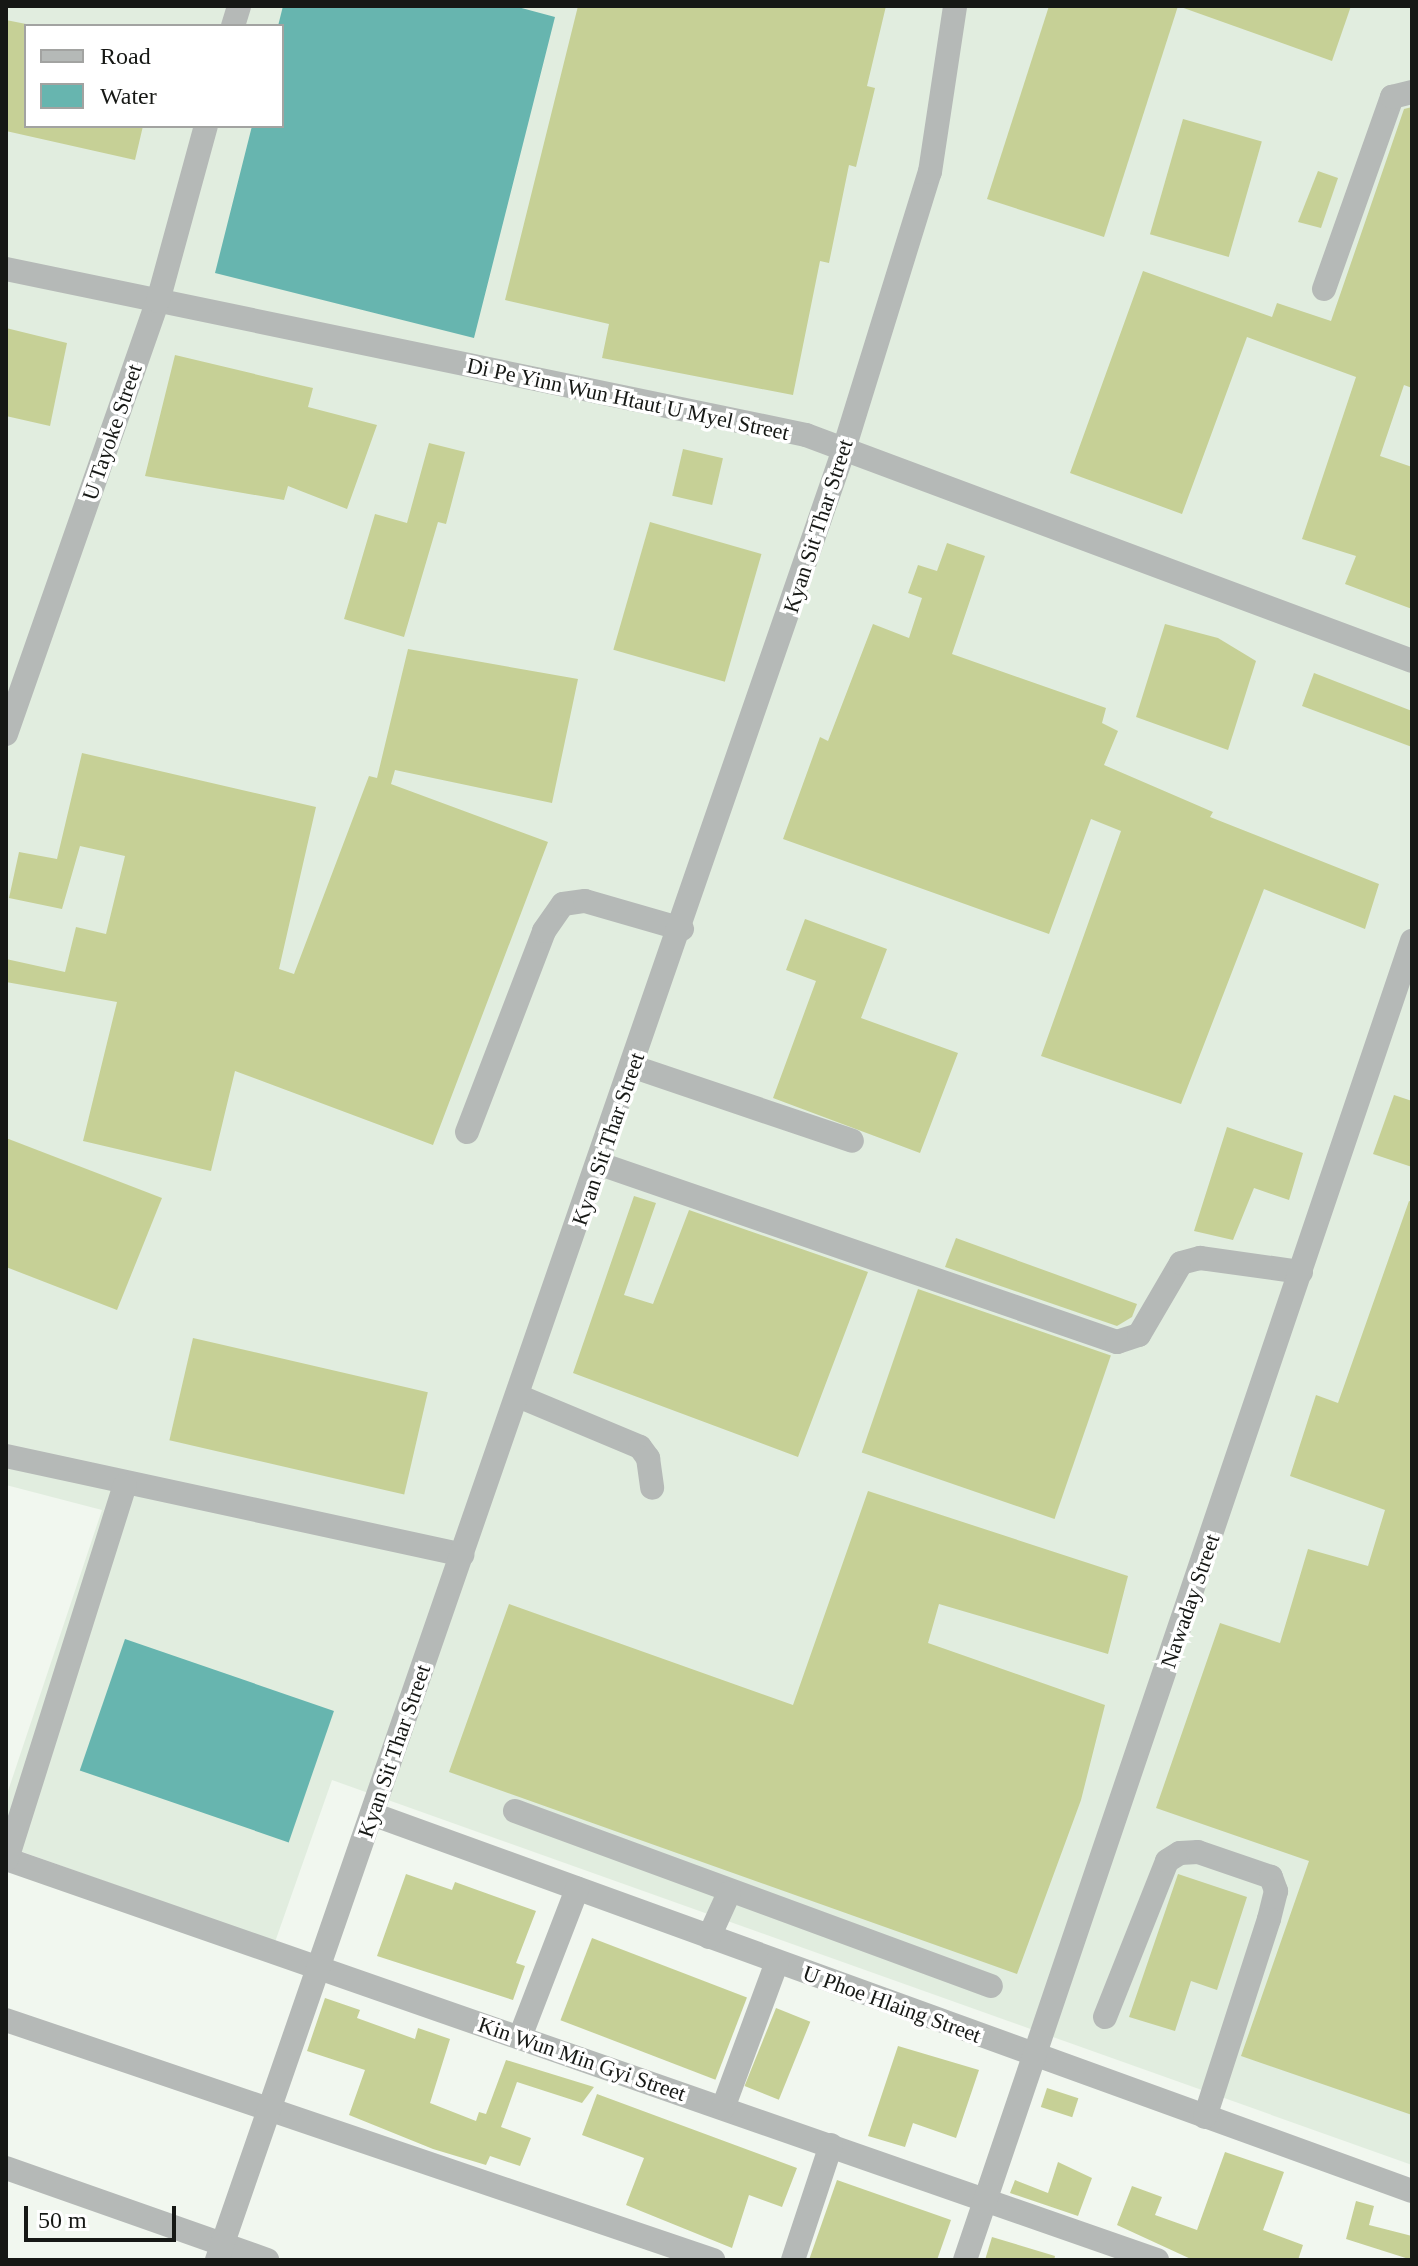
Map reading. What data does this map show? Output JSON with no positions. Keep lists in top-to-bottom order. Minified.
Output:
{"streets":{"street":["Di Pe Yinn Wun Htaut U Myel Street","U Tayoke Street","Kyan Sit Thar Street","Nawaday Street","U Phoe Hlaing Street","Kin Wun Min Gyi Street"]},"crossings":[["Di Pe Yinn Wun Htaut U Myel Street","U Tayoke Street"],["Di Pe Yinn Wun Htaut U Myel Street","Kyan Sit Thar Street"],["Kyan Sit Thar Street","U Phoe Hlaing Street"],["Kyan Sit Thar Street","Kin Wun Min Gyi Street"],["Nawaday Street","U Phoe Hlaing Street"],["Nawaday Street","Kin Wun Min Gyi Street"]],"legend":["Road","Water"],"scale_bar":"50 m"}
